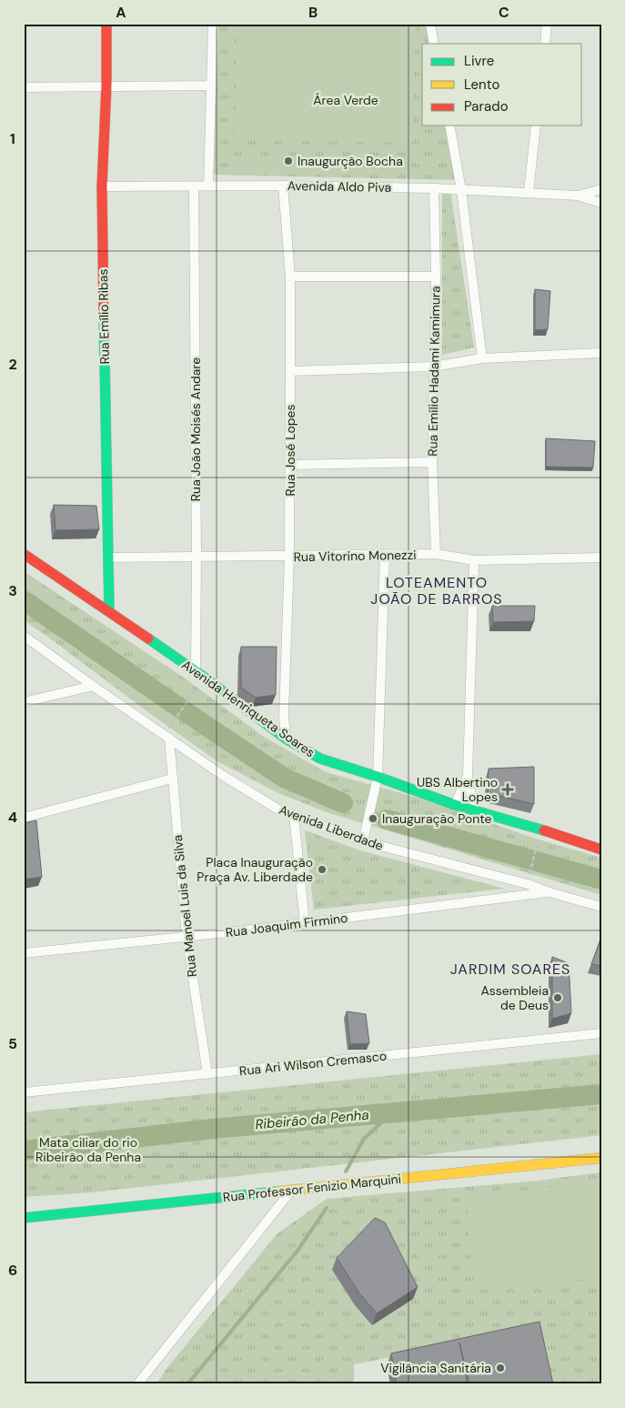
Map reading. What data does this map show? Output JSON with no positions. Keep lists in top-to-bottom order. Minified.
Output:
{"streets":{"street":["Avenida Aldo Piva","Rua Emílio Ribas","Rua Emílio Hadami Kamimura","Rua João Moisés Andare","Rua José Lopes","Rua Vitorino Monezzi","Avenida Henriqueta Soares","Avenida Liberdade","Rua Manoel Luis da Silva","Rua Joaquim Firmino","Rua Ari Wilson Cremasco","Rua Professor Fenizio Marquini"]},"crossings":[["Avenida Aldo Piva","Rua Emílio Ribas"],["Avenida Aldo Piva","Rua Emílio Hadami Kamimura"],["Avenida Aldo Piva","Rua João Moisés Andare"],["Avenida Aldo Piva","Rua José Lopes"],["Rua Emílio Ribas","Rua Vitorino Monezzi"],["Rua Emílio Ribas","Avenida Henriqueta Soares"],["Rua Emílio Hadami Kamimura","Rua Vitorino Monezzi"],["Rua João Moisés Andare","Rua Vitorino Monezzi"],["Rua João Moisés Andare","Avenida Henriqueta Soares"],["Rua José Lopes","Rua Vitorino Monezzi"],["Rua José Lopes","Avenida Henriqueta Soares"],["Avenida Liberdade","Rua Manoel Luis da Silva"],["Avenida Liberdade","Rua Joaquim Firmino"],["Rua Manoel Luis da Silva","Rua Joaquim Firmino"],["Rua Manoel Luis da Silva","Rua Ari Wilson Cremasco"]],"districts":["LOTEAMENTO JOÃO DE BARROS","JARDIM SOARES"],"water":["Ribeirão da Penha"],"parks":["Área Verde","Mata ciliar do rio Ribeirão da Penha"],"places":{"other":["Inaugurção Bocha","Inauguração Ponte","Placa Inauguração Praça Av. Liberdade","Assembleia de Deus","Vigilância Sanitária"],"health":["UBS Albertino Lopes"]},"legend":["Livre","Lento","Parado"],"grid":{"columns":["A","B","C"],"rows":["1","2","3","4","5","6"]}}
